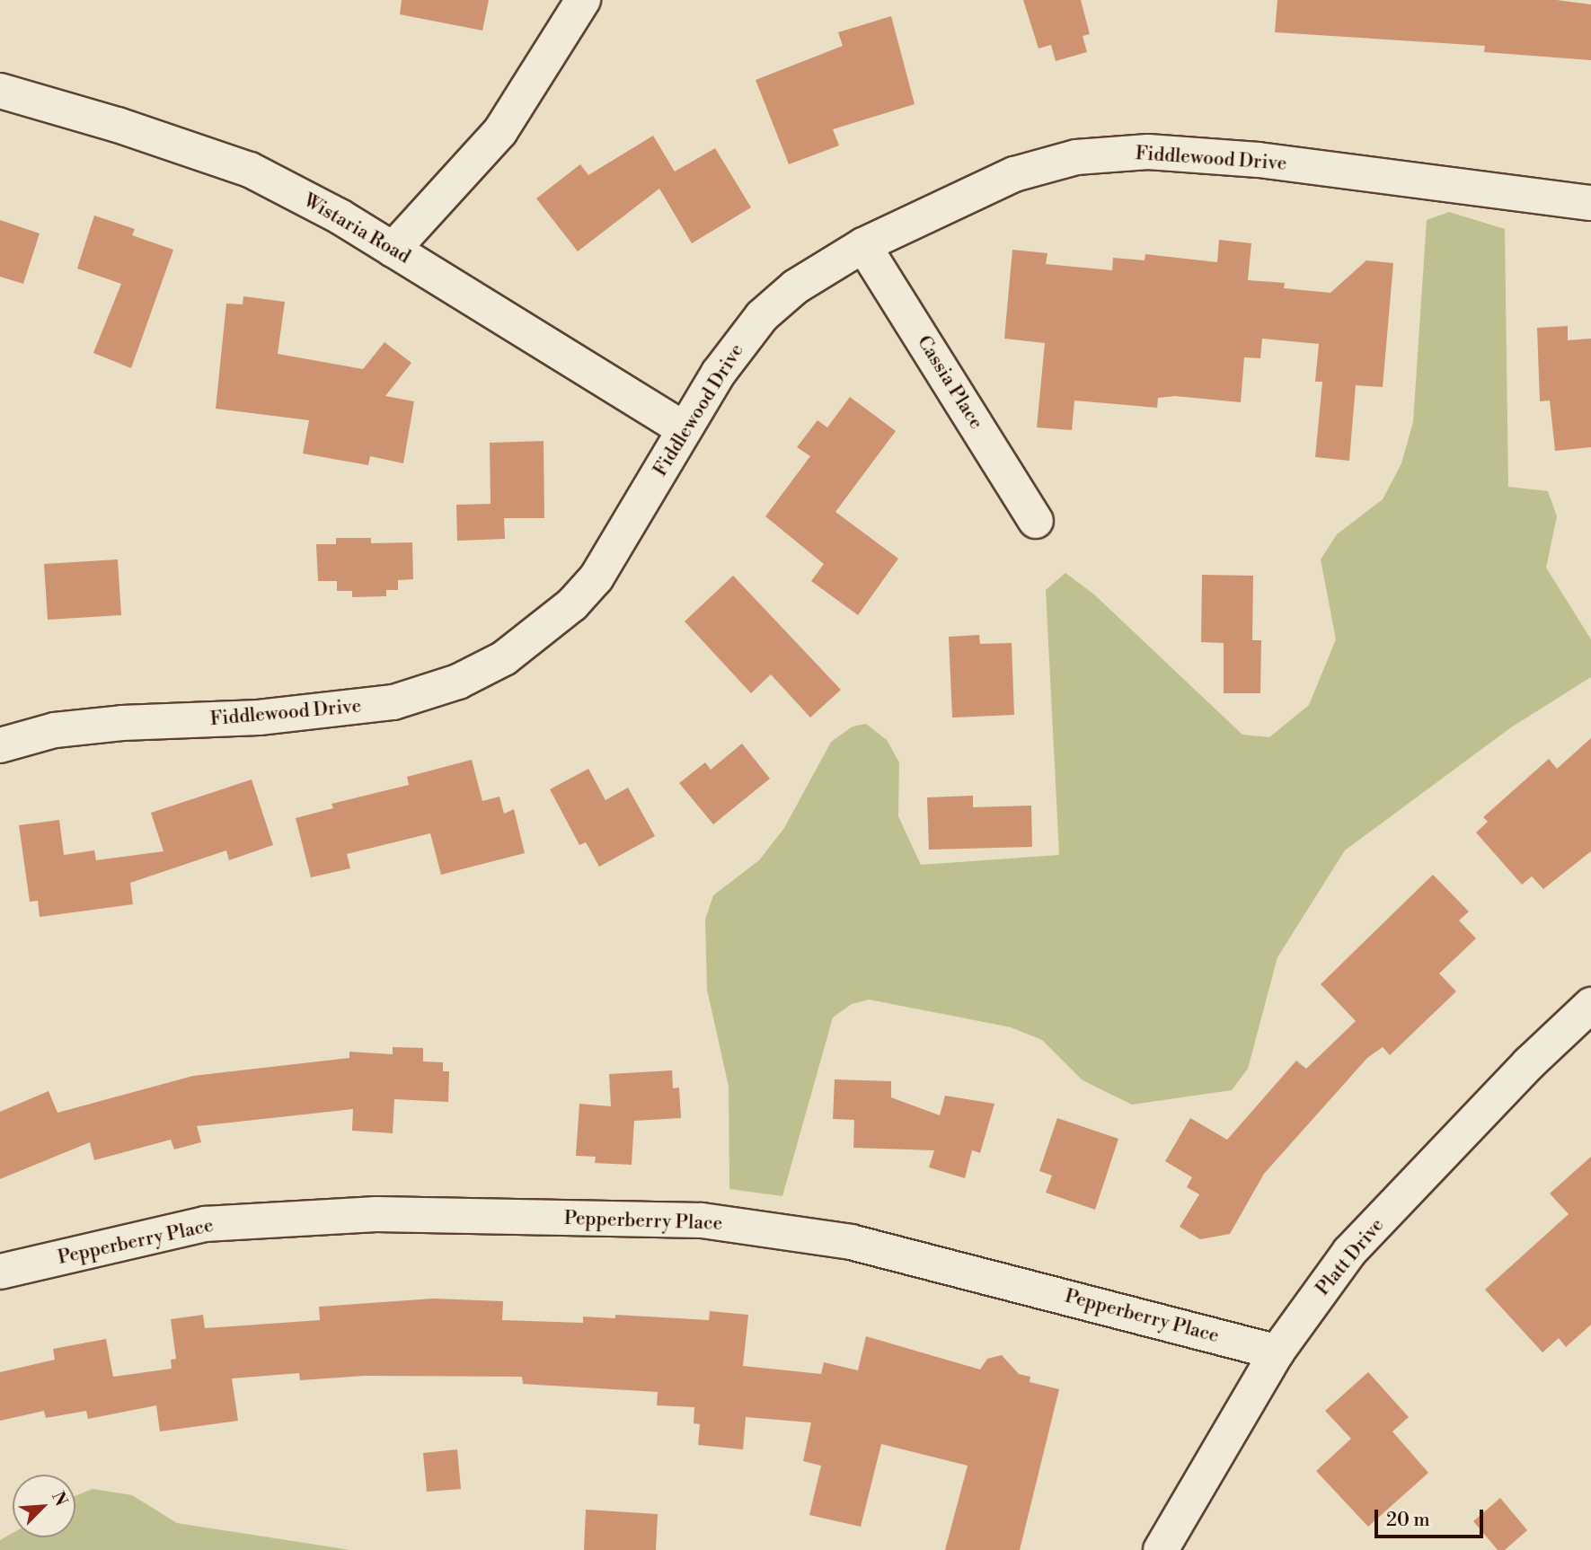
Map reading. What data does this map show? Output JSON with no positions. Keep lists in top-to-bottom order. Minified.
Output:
{"streets":{"street":["Fiddlewood Drive","Wistaria Road","Cassia Place","Pepperberry Place","Platt Drive"]},"crossings":[["Fiddlewood Drive","Wistaria Road"],["Fiddlewood Drive","Cassia Place"],["Pepperberry Place","Platt Drive"]],"scale_bar":"20 m","north":"top right"}
